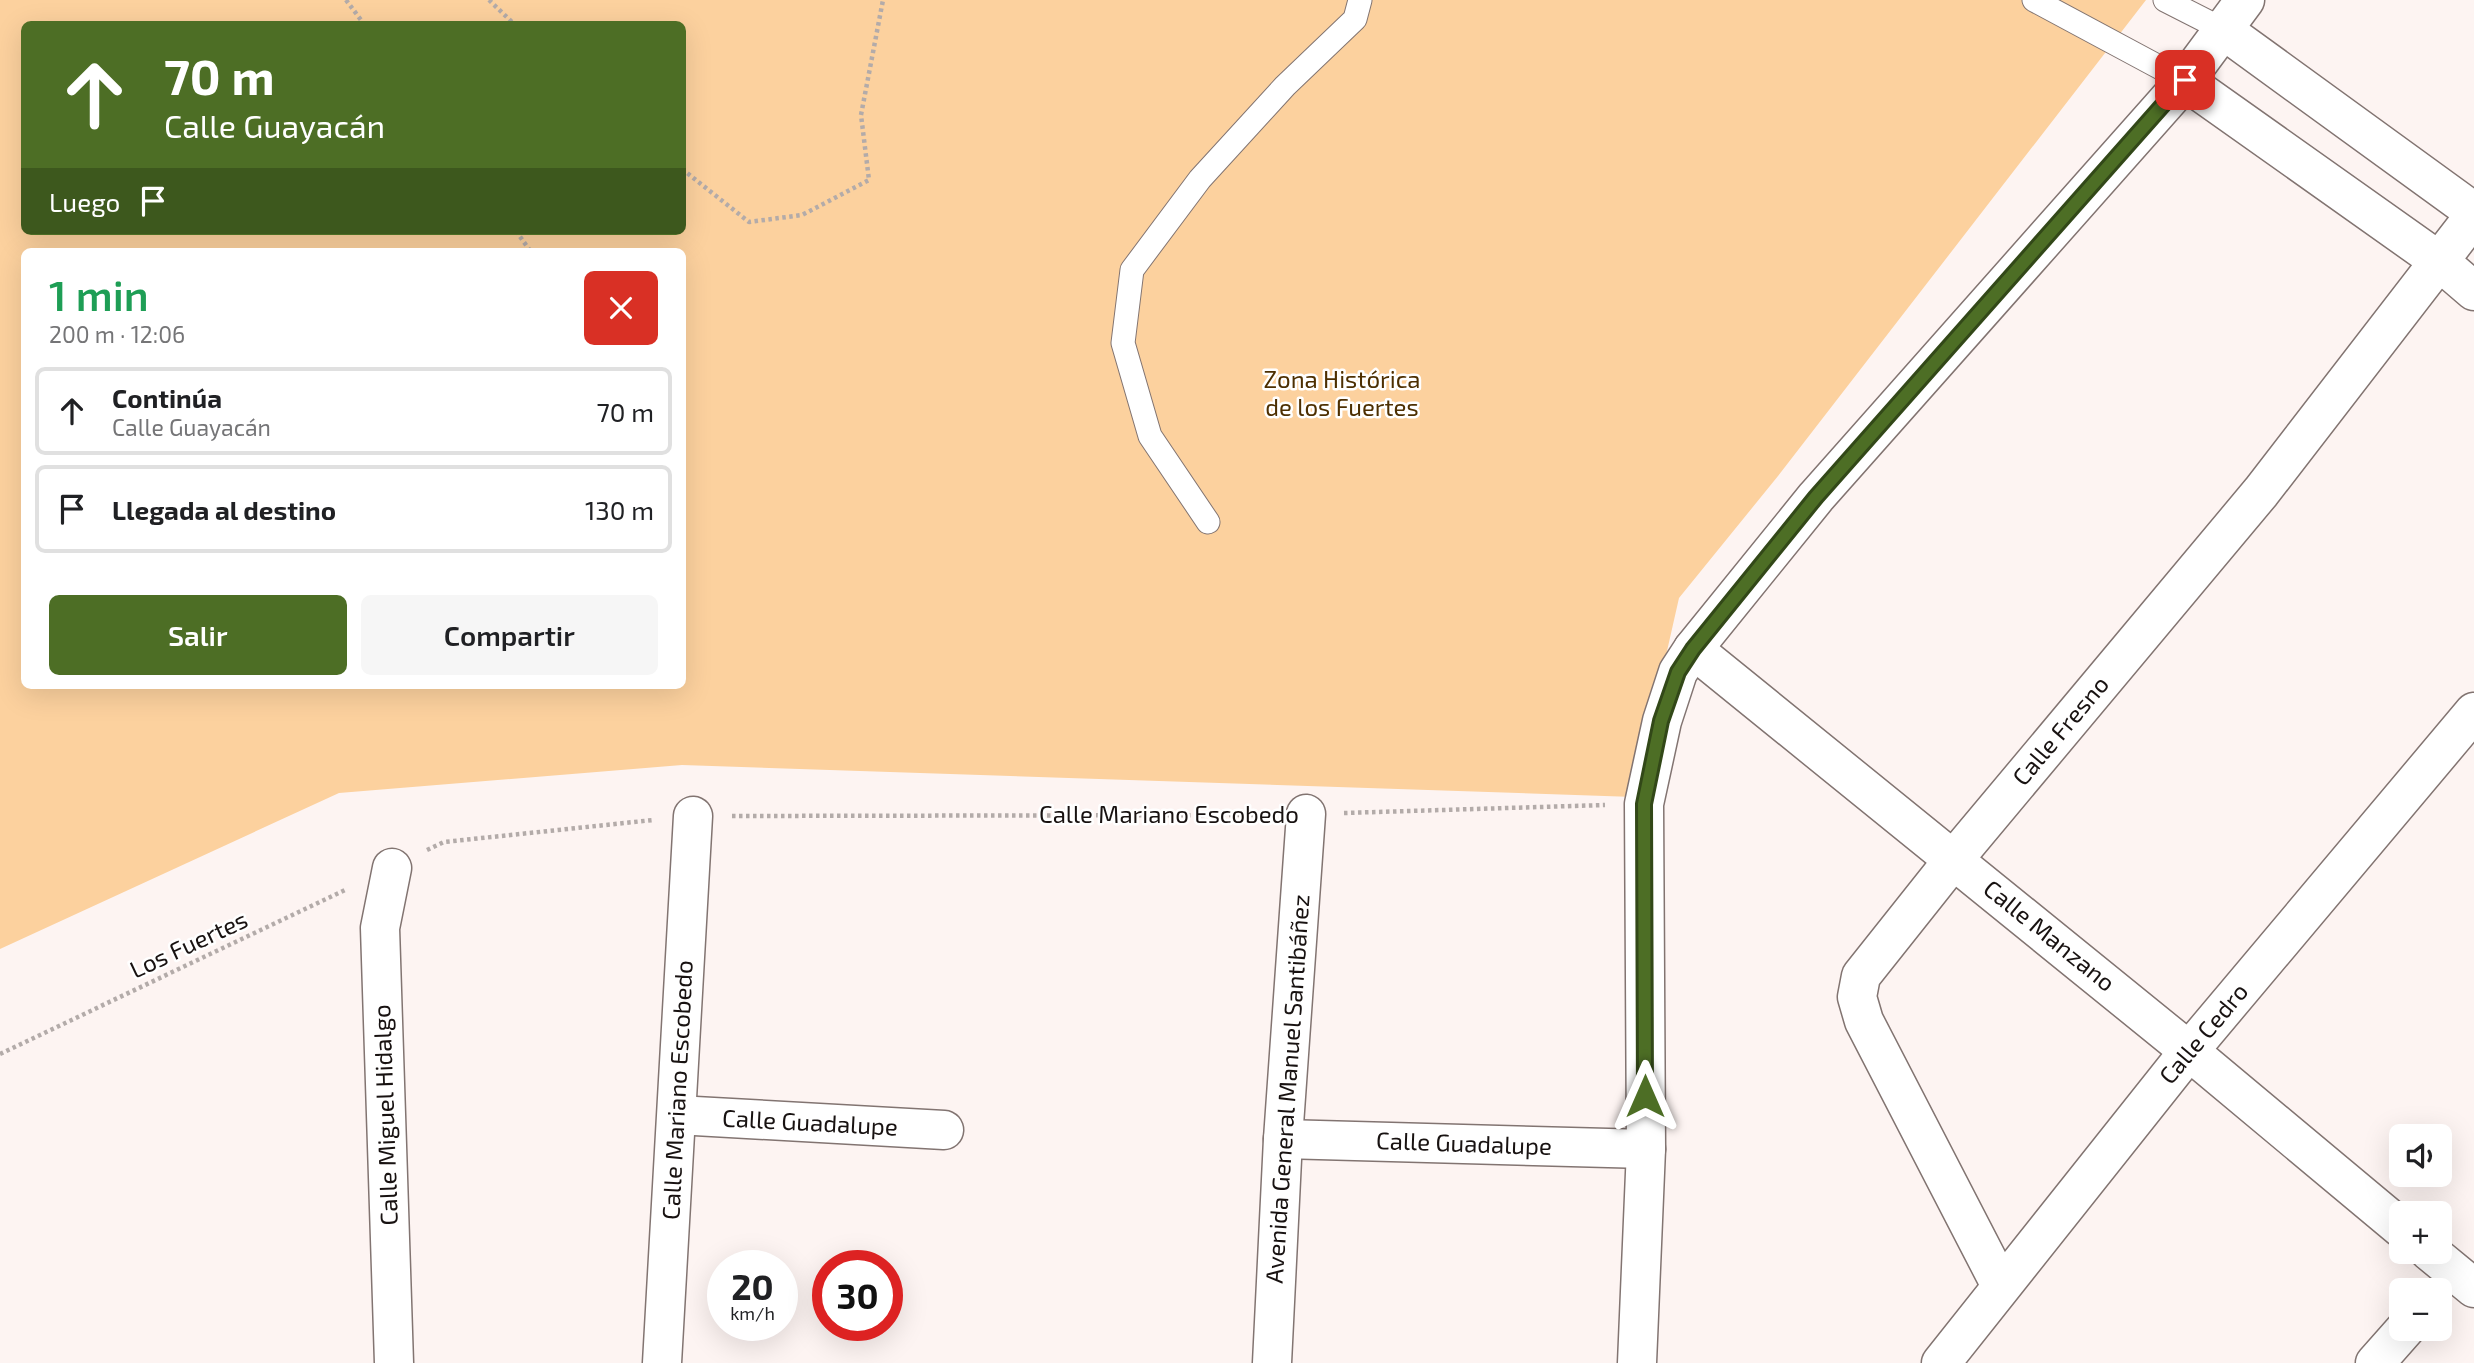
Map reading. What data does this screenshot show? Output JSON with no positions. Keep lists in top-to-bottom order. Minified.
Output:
{"streets":{"street":["Calle Fresno","Calle Mariano Escobedo","Calle Manzano","Calle Cedro","Avenida General Manuel Santibáñez","Calle Miguel Hidalgo","Calle Guadalupe"],"path":["Los Fuertes"]},"crossings":[["Calle Fresno","Calle Manzano"],["Calle Fresno","Calle Cedro"],["Calle Mariano Escobedo","Los Fuertes"],["Calle Mariano Escobedo","Avenida General Manuel Santibáñez"],["Calle Mariano Escobedo","Calle Miguel Hidalgo"],["Calle Mariano Escobedo","Calle Guadalupe"],["Calle Manzano","Calle Cedro"],["Los Fuertes","Calle Miguel Hidalgo"],["Avenida General Manuel Santibáñez","Calle Guadalupe"]],"parks":["Zona Histórica de los Fuertes"],"page":{"turn":["70 m","Calle Guayacán"],"then":"Luego","heading":["1 min","200 m · 12:06"],"list":[{"name":"Continúa","note":"Calle Guayacán","value":"70 m"},{"name":"Llegada al destino","value":"130 m"}],"buttons":["Salir","Compartir"],"map_buttons":["+","−"],"speed":"20 km/h","limit":"30"}}
